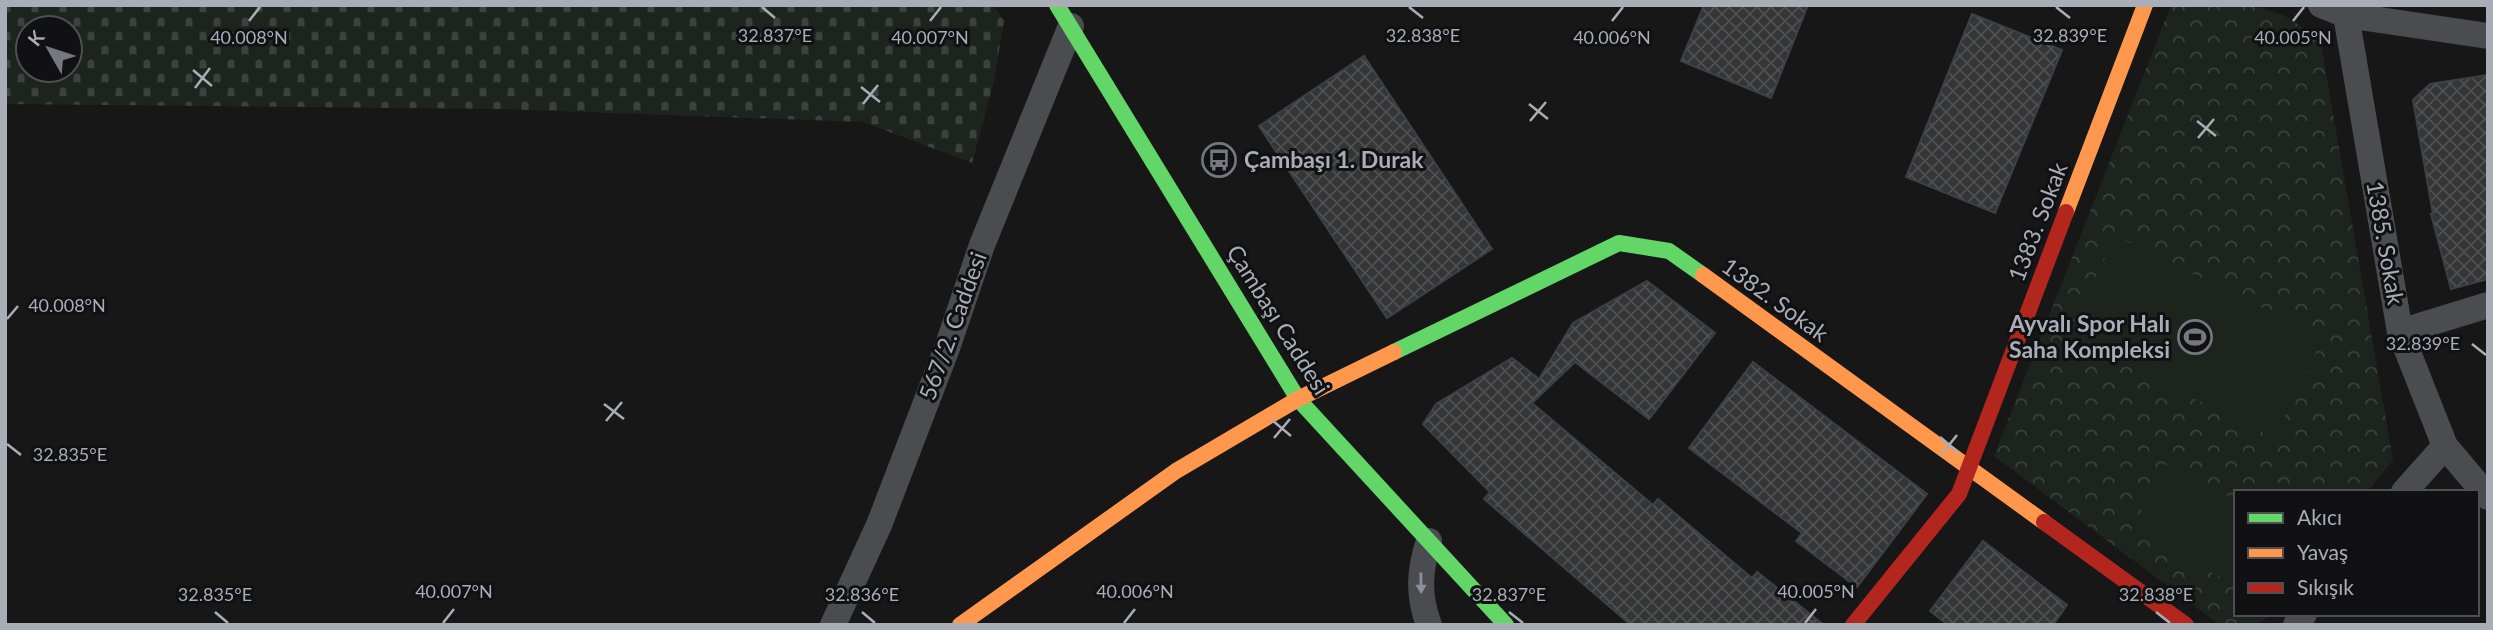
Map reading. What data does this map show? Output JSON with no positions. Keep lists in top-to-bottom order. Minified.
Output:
{"streets":{"street":["1383. Sokak","1385. Sokak","1382. Sokak","Çambaşı Caddesi","567/2. Caddesi"]},"crossings":[["1383. Sokak","1382. Sokak"],["1382. Sokak","Çambaşı Caddesi"],["Çambaşı Caddesi","567/2. Caddesi"]],"places":{"bus stop":["Çambaşı 1. Durak"],"sports":["Ayvalı Spor Halı Saha Kompleksi"]},"legend":["Akıcı","Yavaş","Sıkışık"],"north":"top left","coordinates":["32.839°E","32.837°E","32.838°E","40.008°N","40.007°N","40.006°N","40.005°N","32.835°E","32.836°E"]}
